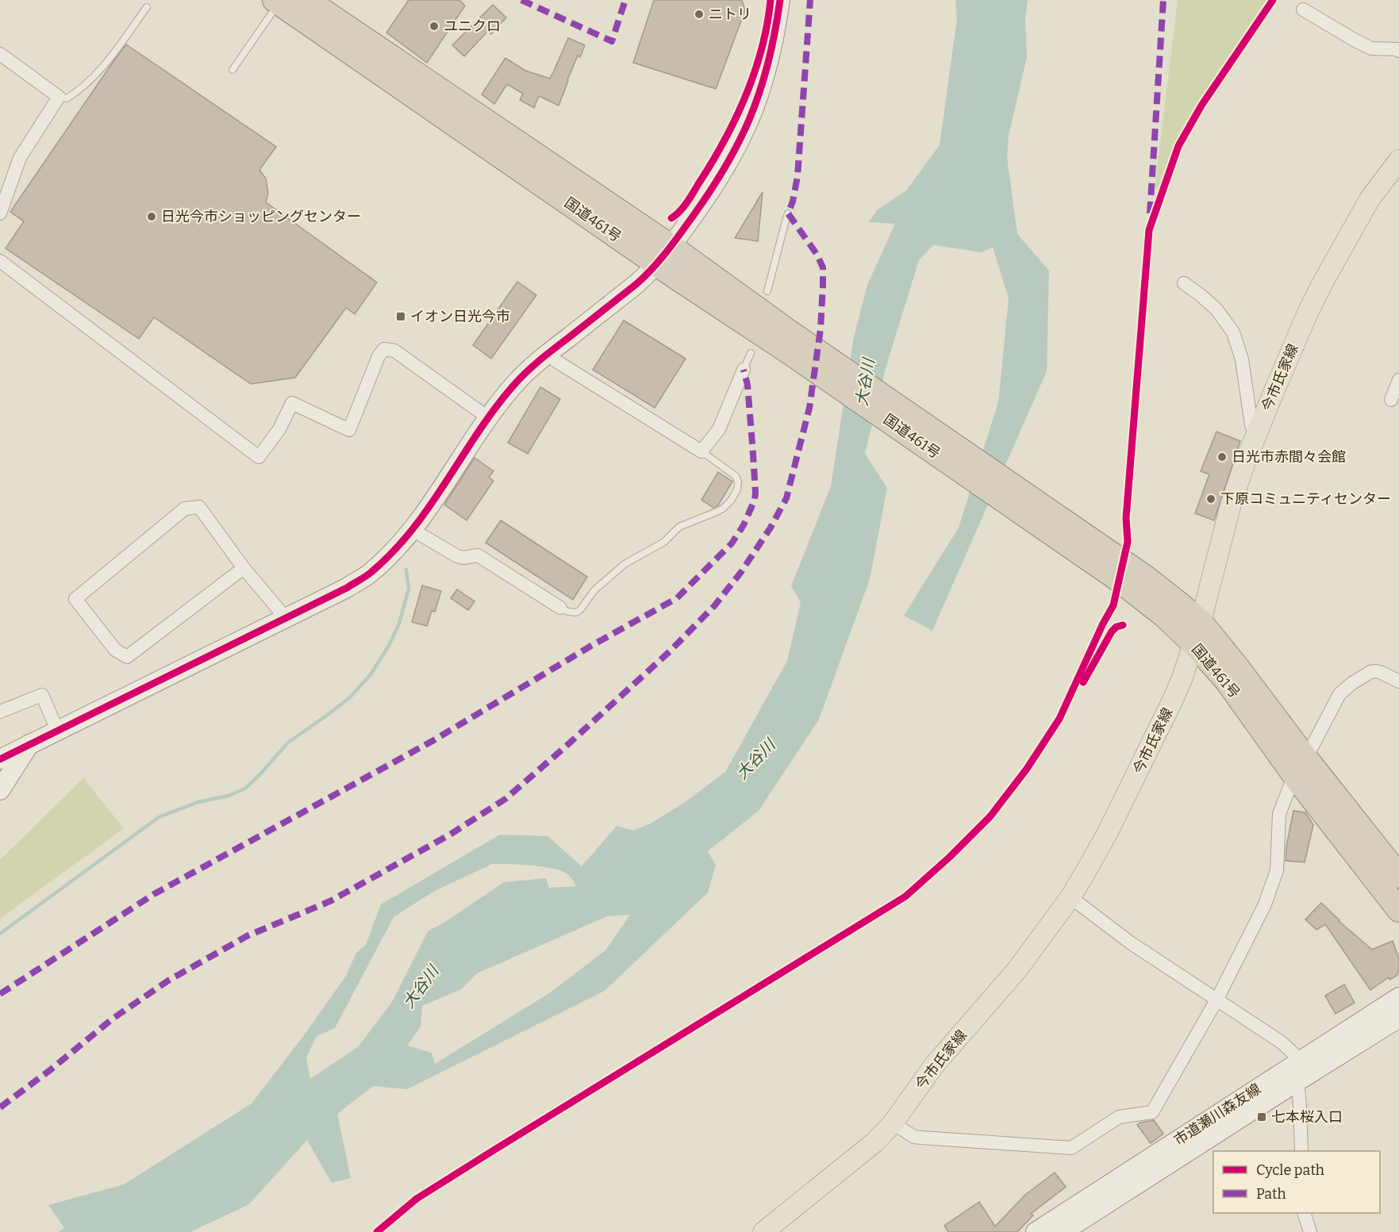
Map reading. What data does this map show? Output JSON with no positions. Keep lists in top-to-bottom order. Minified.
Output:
{"streets":{"highway":["国道461号"],"main road":["今市氏家線"],"street":["市道瀬川森友線"]},"crossings":[["国道461号","今市氏家線"]],"water":["大谷川"],"places":{"other":["ニトリ","ユニクロ","日光今市ショッピングセンター","日光市赤間々会館","下原コミュニティセンター"],"transit":["イオン日光今市","七本桜入口"]},"legend":["Cycle path","Path"]}
